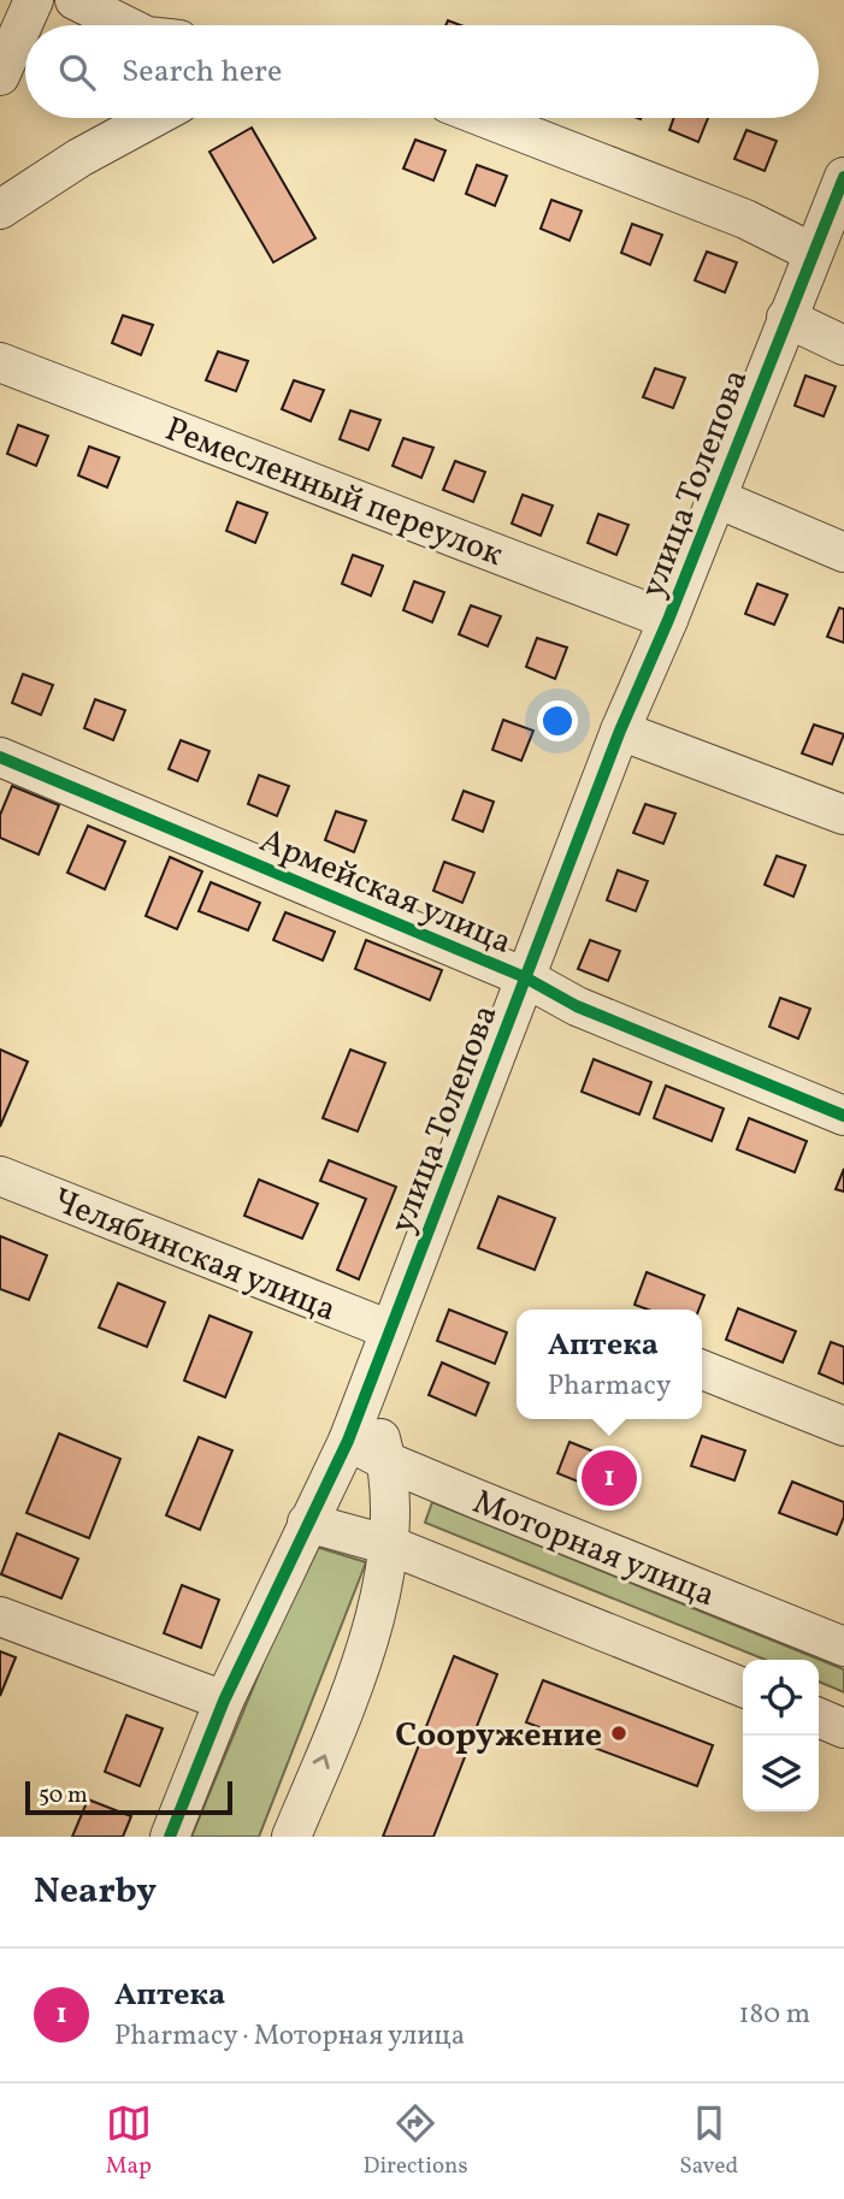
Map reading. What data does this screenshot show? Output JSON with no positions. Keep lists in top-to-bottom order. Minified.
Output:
{"streets":{"street":["улица Толепова","Ремесленный переулок","Армейская улица","Челябинская улица","Моторная улица"]},"crossings":[["улица Толепова","Ремесленный переулок"],["улица Толепова","Армейская улица"],["улица Толепова","Челябинская улица"],["улица Толепова","Моторная улица"]],"places":["Сооружение"],"scale_bar":"50 m","page":{"search":"Search here","popup":["Аптека","Pharmacy"],"pins":"1","scale":"50 m","heading":"Nearby","list":[{"mark":"1","name":"Аптека","note":"Pharmacy · Моторная улица","value":"180 m"}],"nav":["Map","Directions","Saved"]}}
